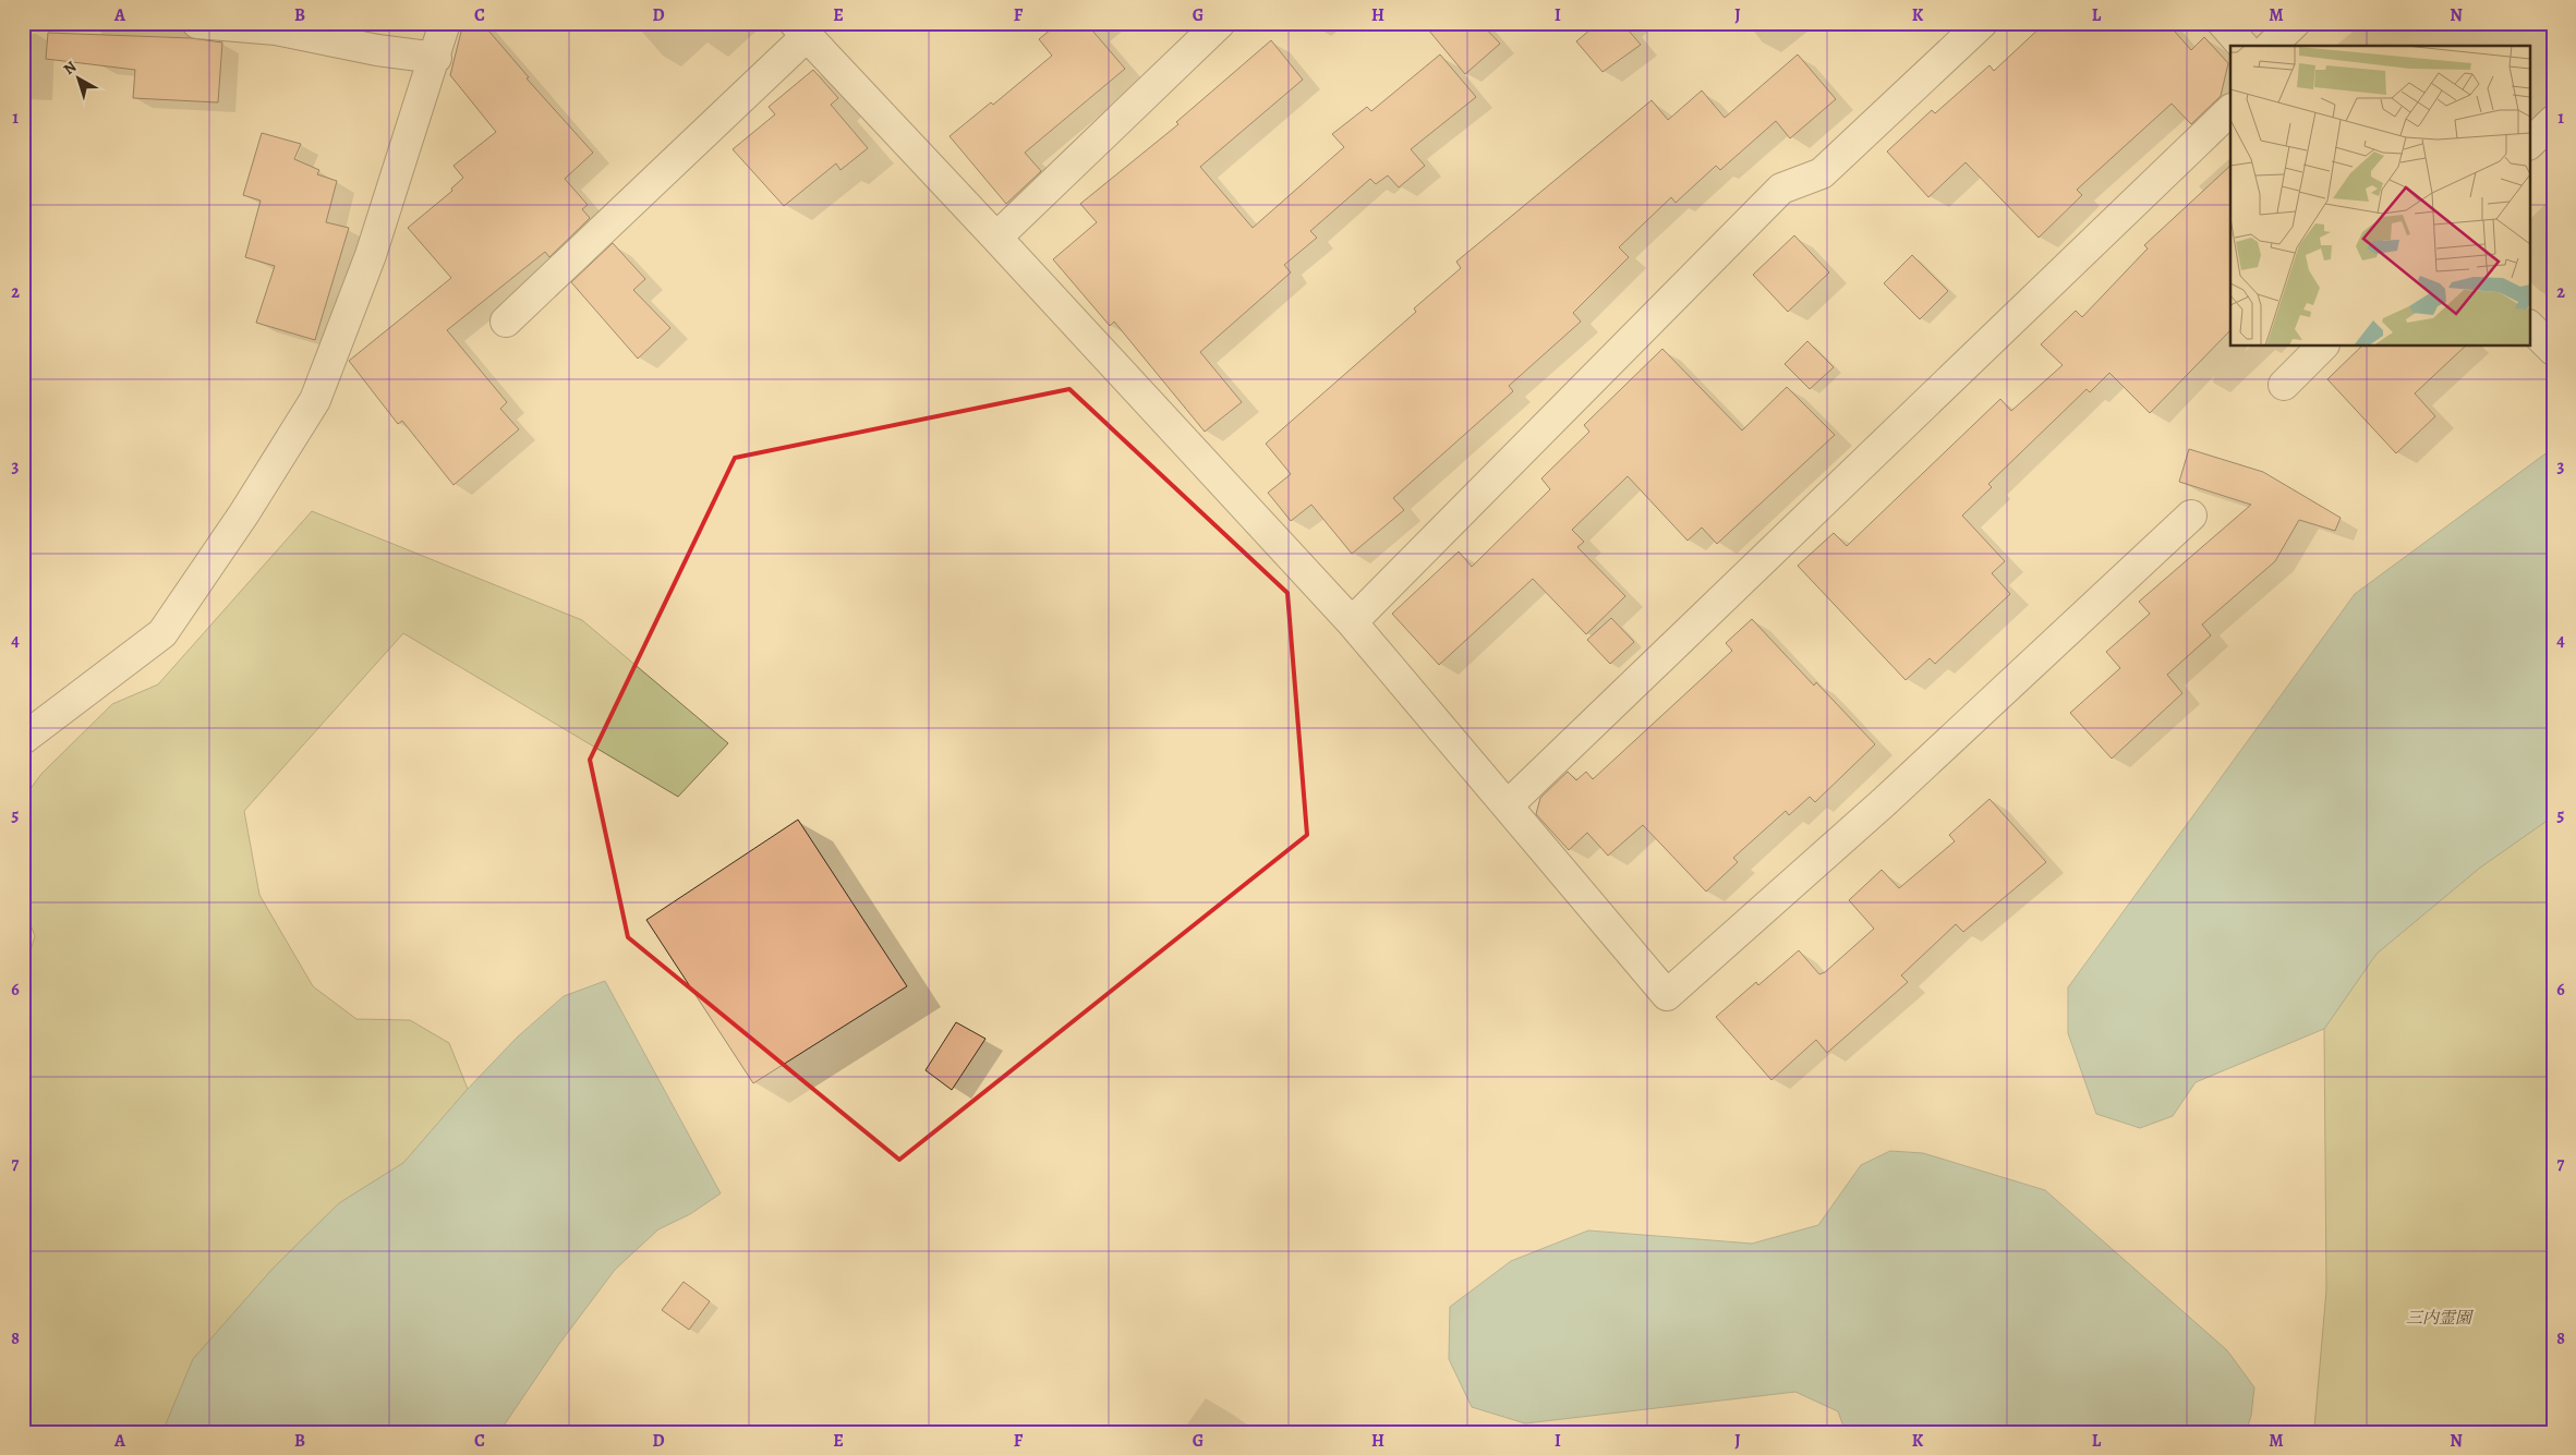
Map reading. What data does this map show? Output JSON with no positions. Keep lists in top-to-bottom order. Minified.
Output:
{"parks":["三内霊園"],"north":"top left","grid":{"columns":["A","B","C","D","E","F","G","H","I","J","K","L","M","N"],"rows":["1","2","3","4","5","6","7","8"]}}
